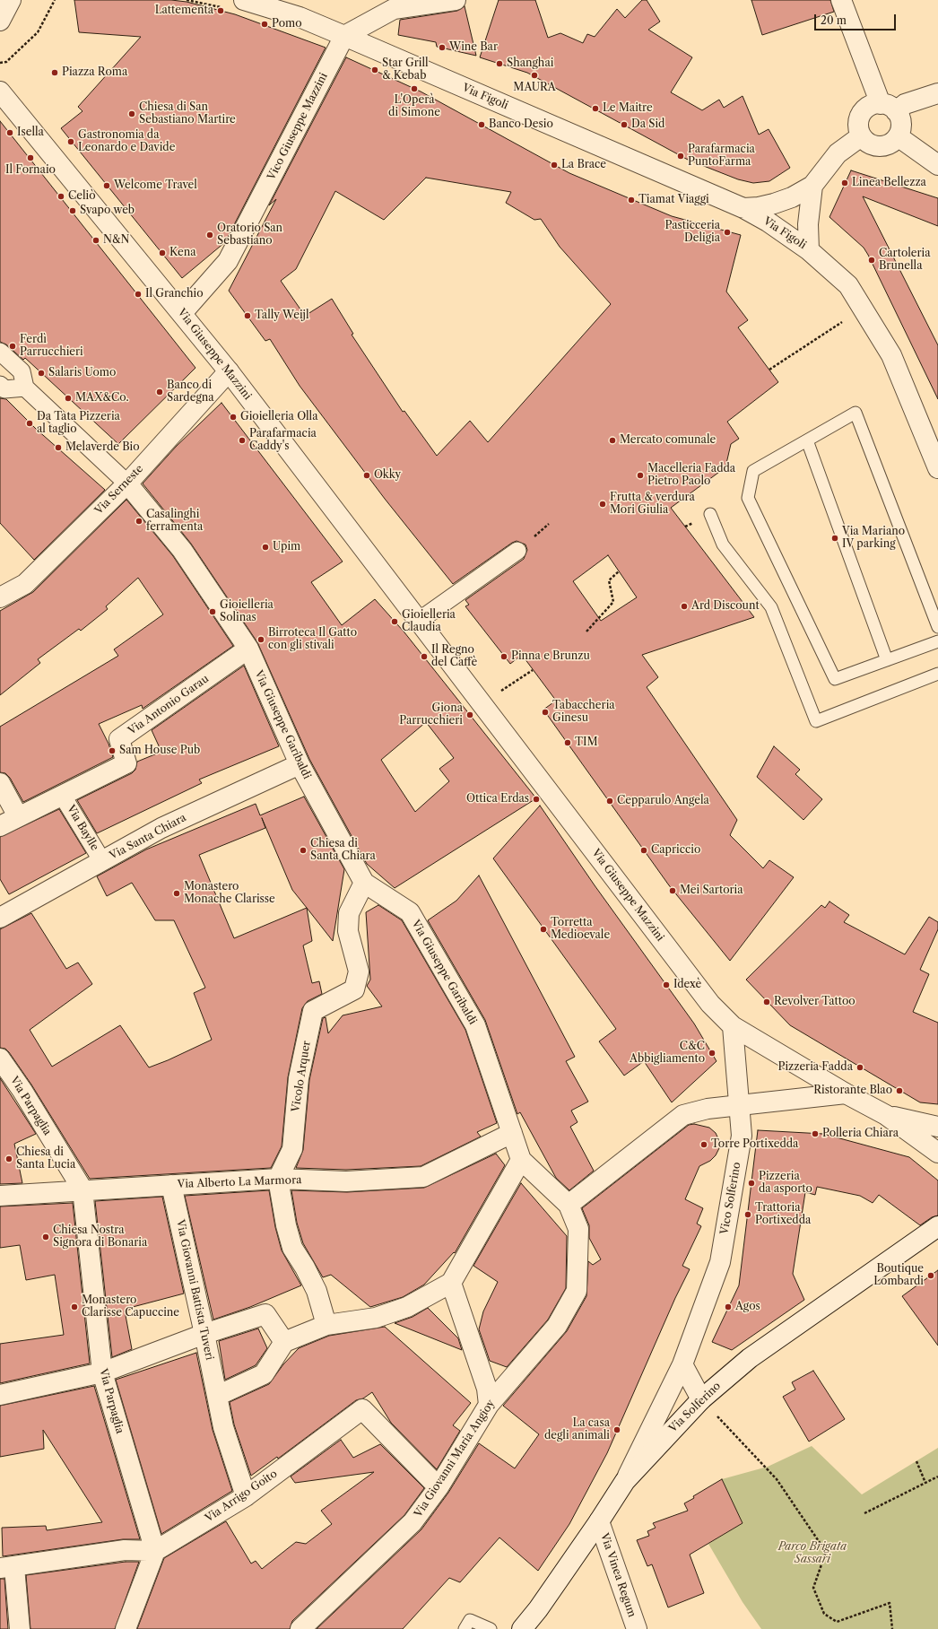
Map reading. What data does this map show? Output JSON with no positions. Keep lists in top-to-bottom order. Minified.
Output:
{"streets":{"street":["Via Figoli","Vico Giuseppe Mazzini","Via Giuseppe Mazzini","Via Serneste","Via Antonio Garau","Via Giuseppe Garibaldi","Via Baylle","Via Santa Chiara","Vicolo Arquer","Via Parpaglia","Via Alberto La Marmora","Vico Solferino","Via Giovanni Battista Tuveri","Via Solferino","Via Giovanni Maria Angioy","Via Arrigo Goito","Via Vinea Regum"]},"crossings":[["Via Figoli","Vico Giuseppe Mazzini"],["Vico Giuseppe Mazzini","Via Giuseppe Mazzini"],["Via Giuseppe Mazzini","Via Serneste"],["Via Giuseppe Mazzini","Vico Solferino"],["Via Serneste","Via Giuseppe Garibaldi"],["Via Antonio Garau","Via Giuseppe Garibaldi"],["Via Antonio Garau","Via Baylle"],["Via Giuseppe Garibaldi","Via Santa Chiara"],["Via Giuseppe Garibaldi","Vicolo Arquer"],["Via Giuseppe Garibaldi","Via Alberto La Marmora"],["Via Giuseppe Garibaldi","Via Giovanni Maria Angioy"],["Via Baylle","Via Santa Chiara"],["Vicolo Arquer","Via Alberto La Marmora"],["Via Parpaglia","Via Alberto La Marmora"],["Via Parpaglia","Via Arrigo Goito"],["Via Alberto La Marmora","Via Giovanni Battista Tuveri"],["Vico Solferino","Via Solferino"],["Via Giovanni Battista Tuveri","Via Arrigo Goito"],["Via Solferino","Via Vinea Regum"],["Via Giovanni Maria Angioy","Via Arrigo Goito"]],"parks":["Parco Brigata Sassari"],"places":["Lattementa","Pomo","Wine Bar","Shanghai","Star Grill & Kebab","Piazza Roma","MAURA","L'Operà di Simone","Le Maitre","Chiesa di San Sebastiano Martire","Banco Desio","Da Sid","Isella","Gastronomia da Leonardo e Davide","Parafarmacia PuntoFarma","Il Fornaio","La Brace","Linea Bellezza","Welcome Travel","Celiò","Tiamat Viaggi","Svapo web","Pasticceria Deligia","Oratorio San Sebastiano","N&N","Kena","Cartoleria Brunella","Il Granchio","Tally Weijl","Ferdì Parrucchieri","Salaris Uomo","Banco di Sardegna","MAX&Co.","Gioielleria Olla","Da Tata Pizzeria al taglio","Parafarmacia Caddy's","Mercato comunale","Melaverde Bio","Okky","Macelleria Fadda Pietro Paolo","Frutta & verdura Mori Giulia","Casalinghi ferramenta","Via Mariano IV parking","Upim","Ard Discount","Gioielleria Solinas","Gioielleria Claudia","Birroteca Il Gatto con gli stivali","Il Regno del Caffè","Pinna e Brunzu","Tabaccheria Ginesu","Giona Parrucchieri","TIM","Sam House Pub","Ottica Erdas","Cepparulo Angela","Chiesa di Santa Chiara","Capriccio","Mei Sartoria","Monastero Monache Clarisse","Torretta Medioevale","Idexè","Revolver Tattoo","C&C Abbigliamento","Pizzeria Fadda","Ristorante Blao","Polleria Chiara","Torre Portixedda","Chiesa di Santa Lucia","Pizzeria da asporto","Trattoria Portixedda","Chiesa Nostra Signora di Bonaria","Boutique Lombardi","Monastero Clarisse Capuccine","Agos","La casa degli animali"],"scale_bar":"20 m"}
